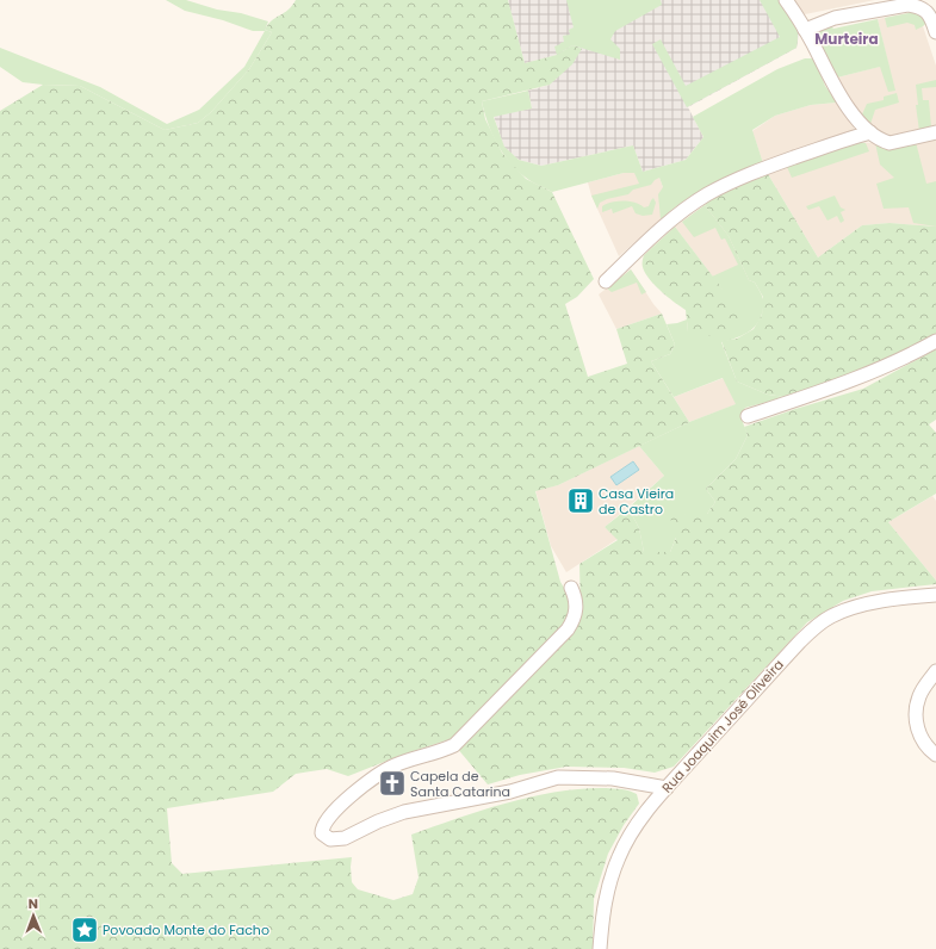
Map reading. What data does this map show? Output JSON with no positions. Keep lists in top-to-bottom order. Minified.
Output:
{"streets":{"street":["Rua Joaquim José Oliveira"]},"districts":["Murteira"],"places":{"building":["Casa Vieira de Castro"],"church":["Capela de Santa Catarina"],"place":["Povoado Monte do Facho"]},"north":"top"}
